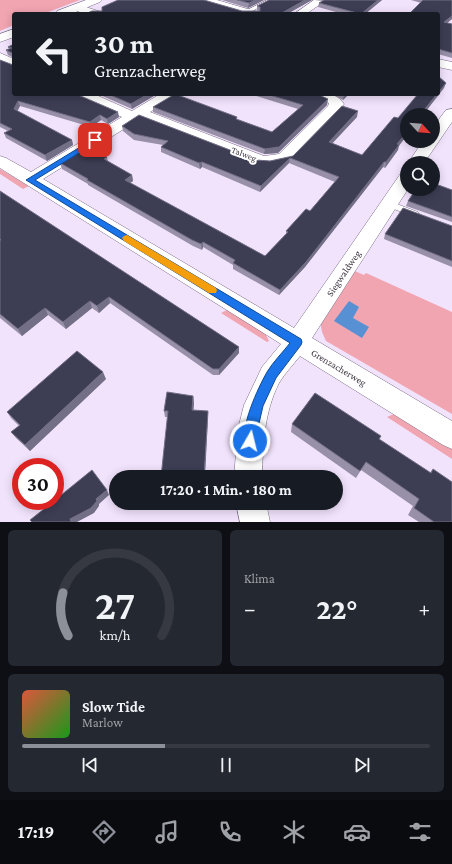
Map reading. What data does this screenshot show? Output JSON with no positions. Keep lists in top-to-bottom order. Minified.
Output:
{"streets":{"street":["Talweg","Siegwaldweg","Grenzacherweg"]},"crossings":[["Siegwaldweg","Grenzacherweg"]],"north":"bottom right","page":{"turn":["30 m","Grenzacherweg"],"limit":"30","trip":"17:20 · 1 Min. · 180 m","tile":"Klima","heat":["−","22°","+"],"song":["Slow Tide","Marlow"],"tabs":"17:19","gauge":["27","km/h"]}}
